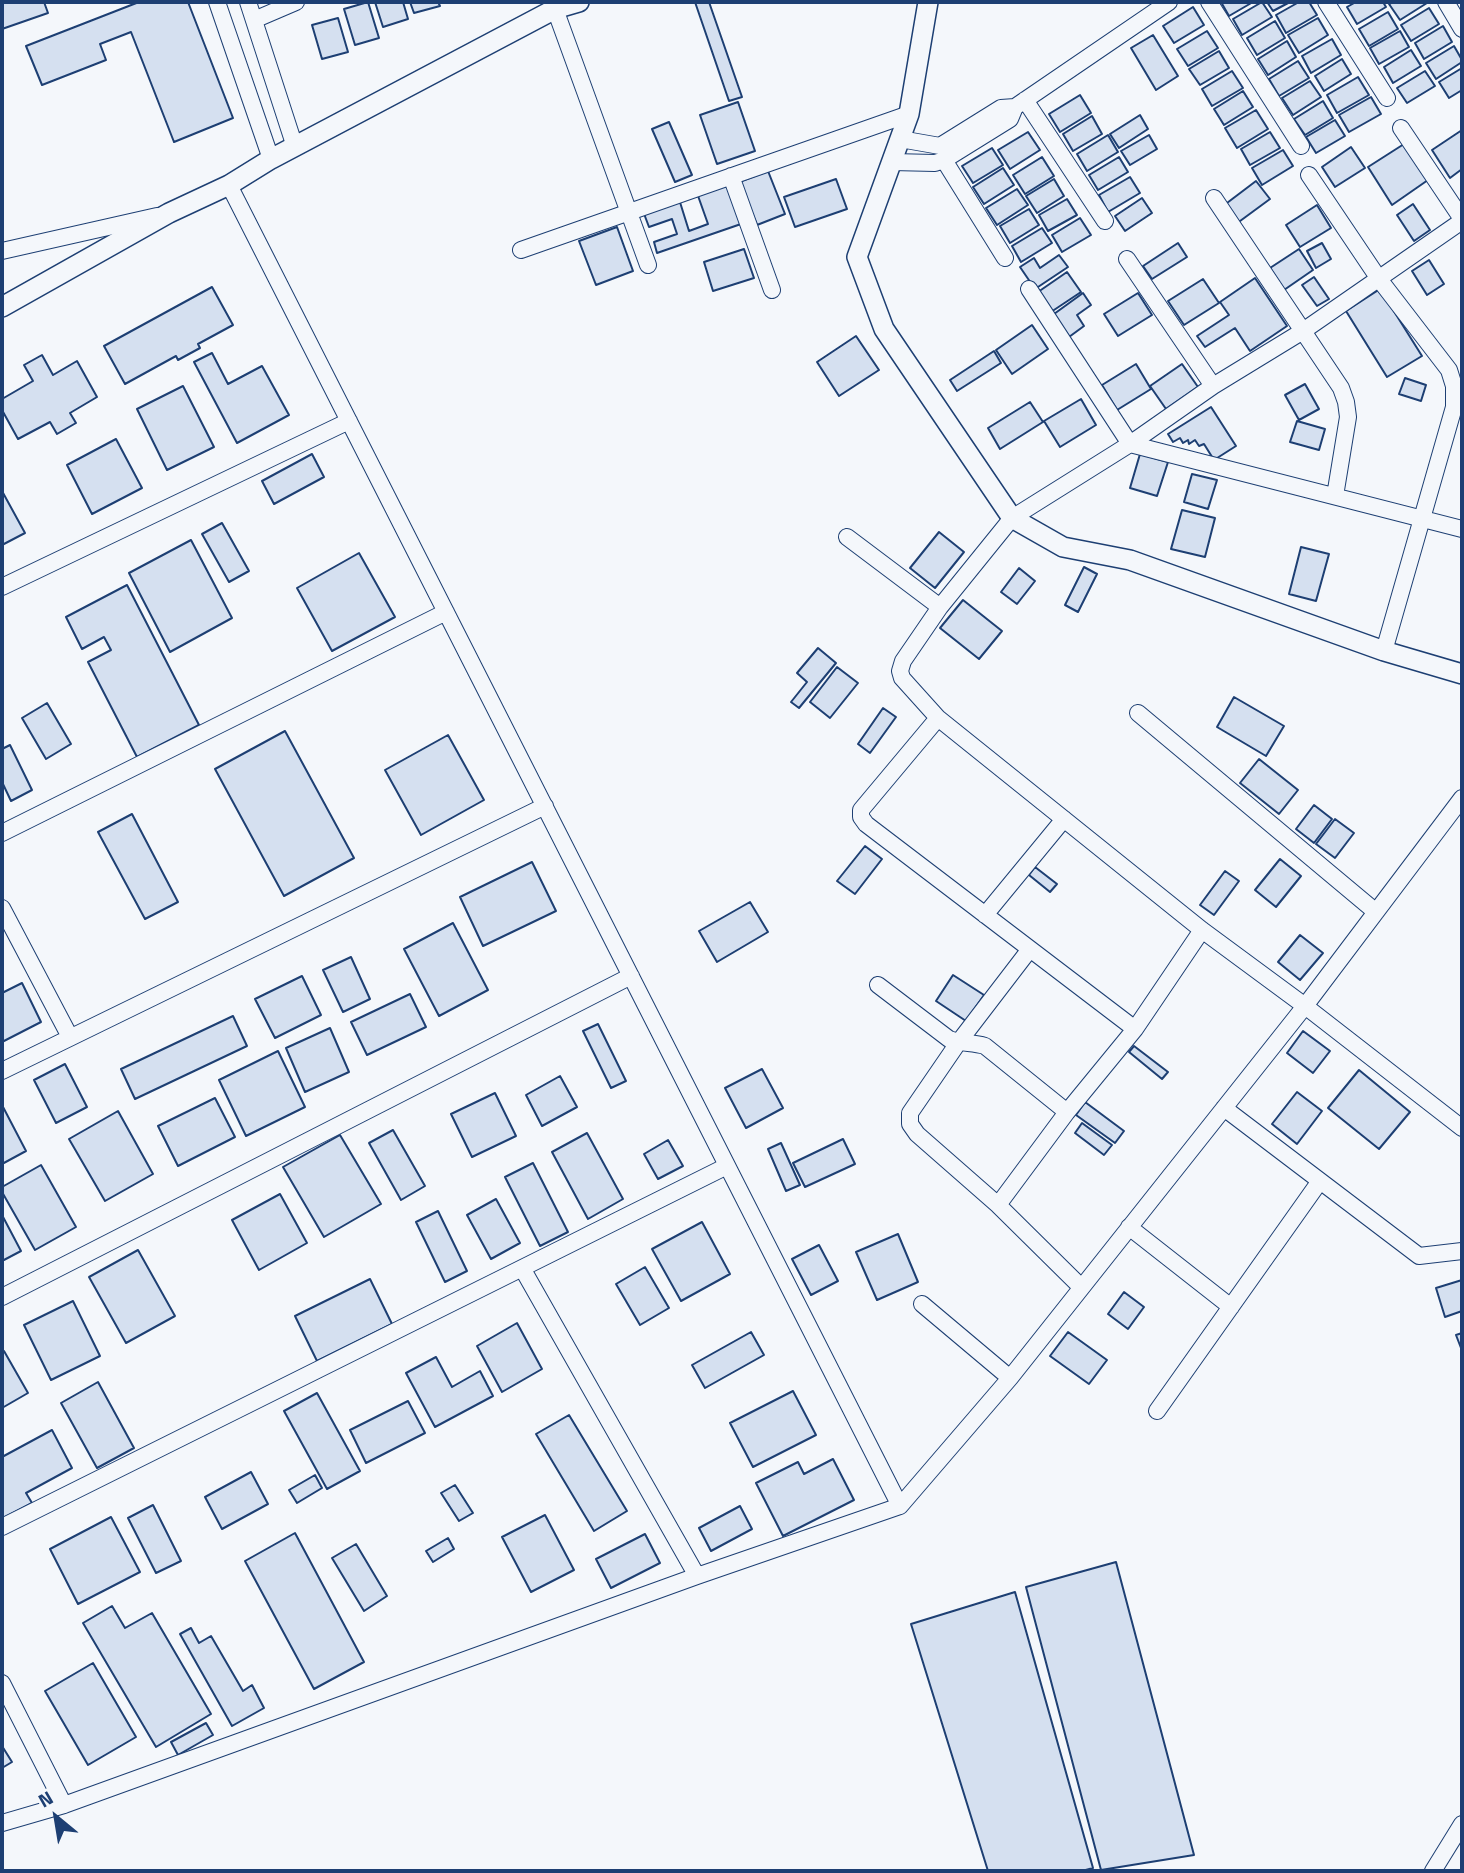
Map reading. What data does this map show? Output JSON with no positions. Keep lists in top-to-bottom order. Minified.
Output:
{"north":"top left"}
